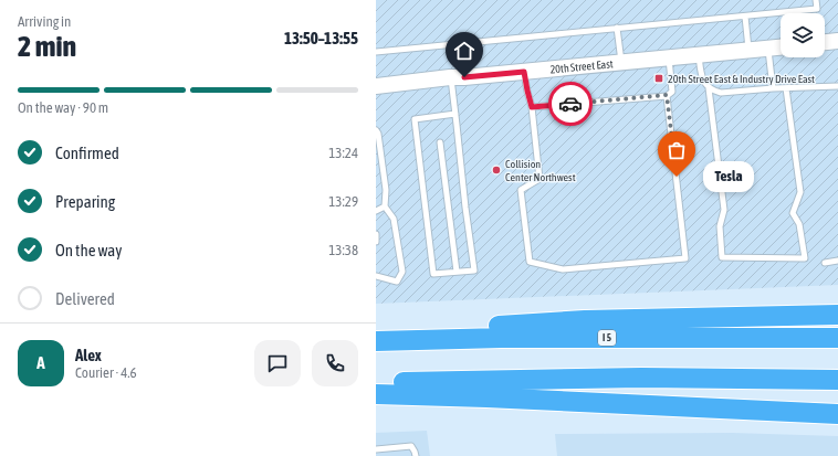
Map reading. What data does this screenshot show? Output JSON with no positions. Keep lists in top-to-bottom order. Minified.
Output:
{"streets":{"highway":["I 5"],"main road":["20th Street East"]},"places":{"transit":["20th Street East & Industry Drive East"],"other":["Collision Center Northwest","Tesla"]},"page":{"heading":["2 min","Arriving in","13:50–13:55"],"panel":["Alex","Courier · 4.6"],"bar":"On the way · 90 m","list":[["Confirmed","13:24"],["Preparing","13:29"],["On the way","13:38"],"Delivered"],"bubble":"Tesla","round":"A"}}
